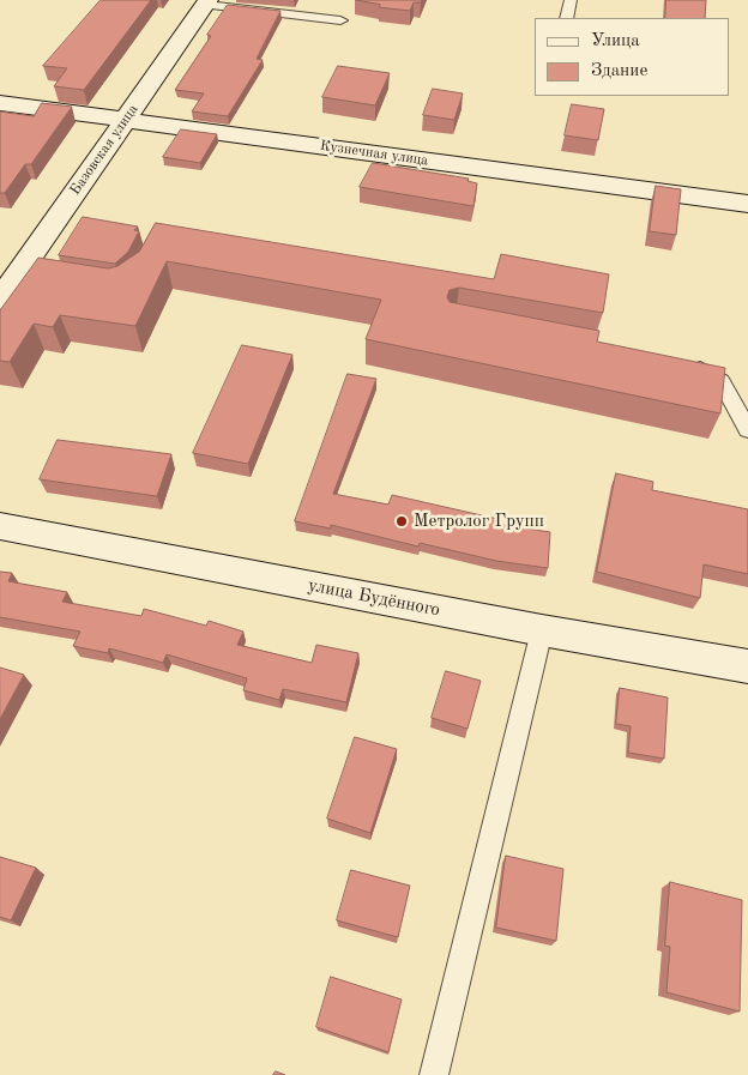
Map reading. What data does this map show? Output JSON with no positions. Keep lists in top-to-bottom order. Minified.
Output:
{"streets":{"street":["Базовская улица","Кузнечная улица","улица Будённого"]},"crossings":[["Базовская улица","Кузнечная улица"]],"places":["Метролог Групп"],"legend":["Улица","Здание"]}
